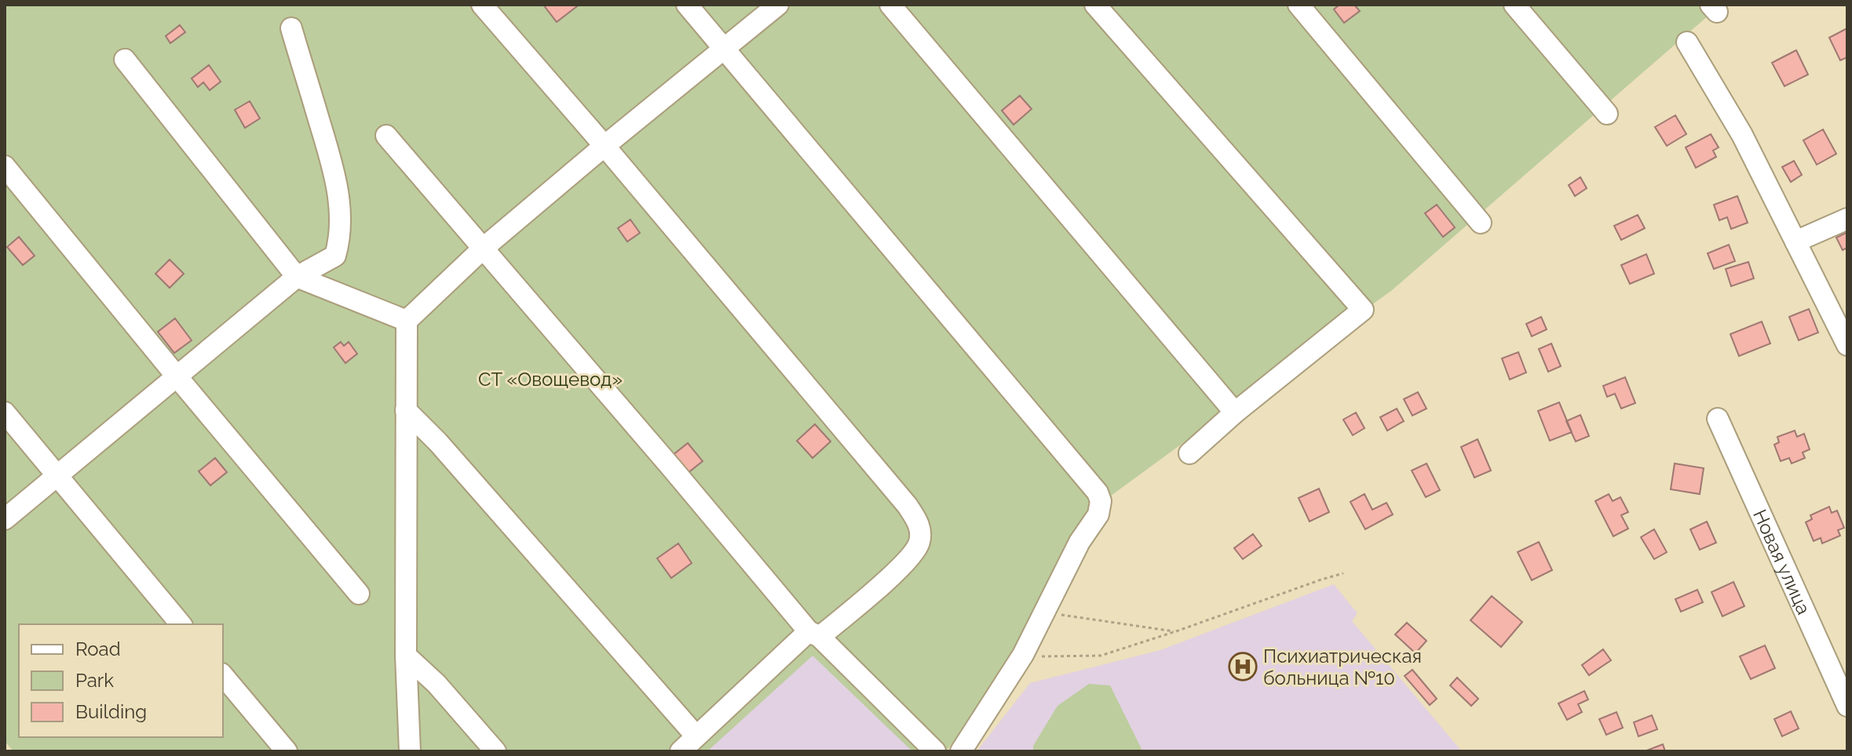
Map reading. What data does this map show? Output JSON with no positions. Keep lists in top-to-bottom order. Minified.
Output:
{"streets":{"street":["Новая улица"]},"parks":["СТ «Овощевод»"],"places":{"hospital":["Психиатрическая больница №10"]},"legend":["Road","Park","Building"]}
